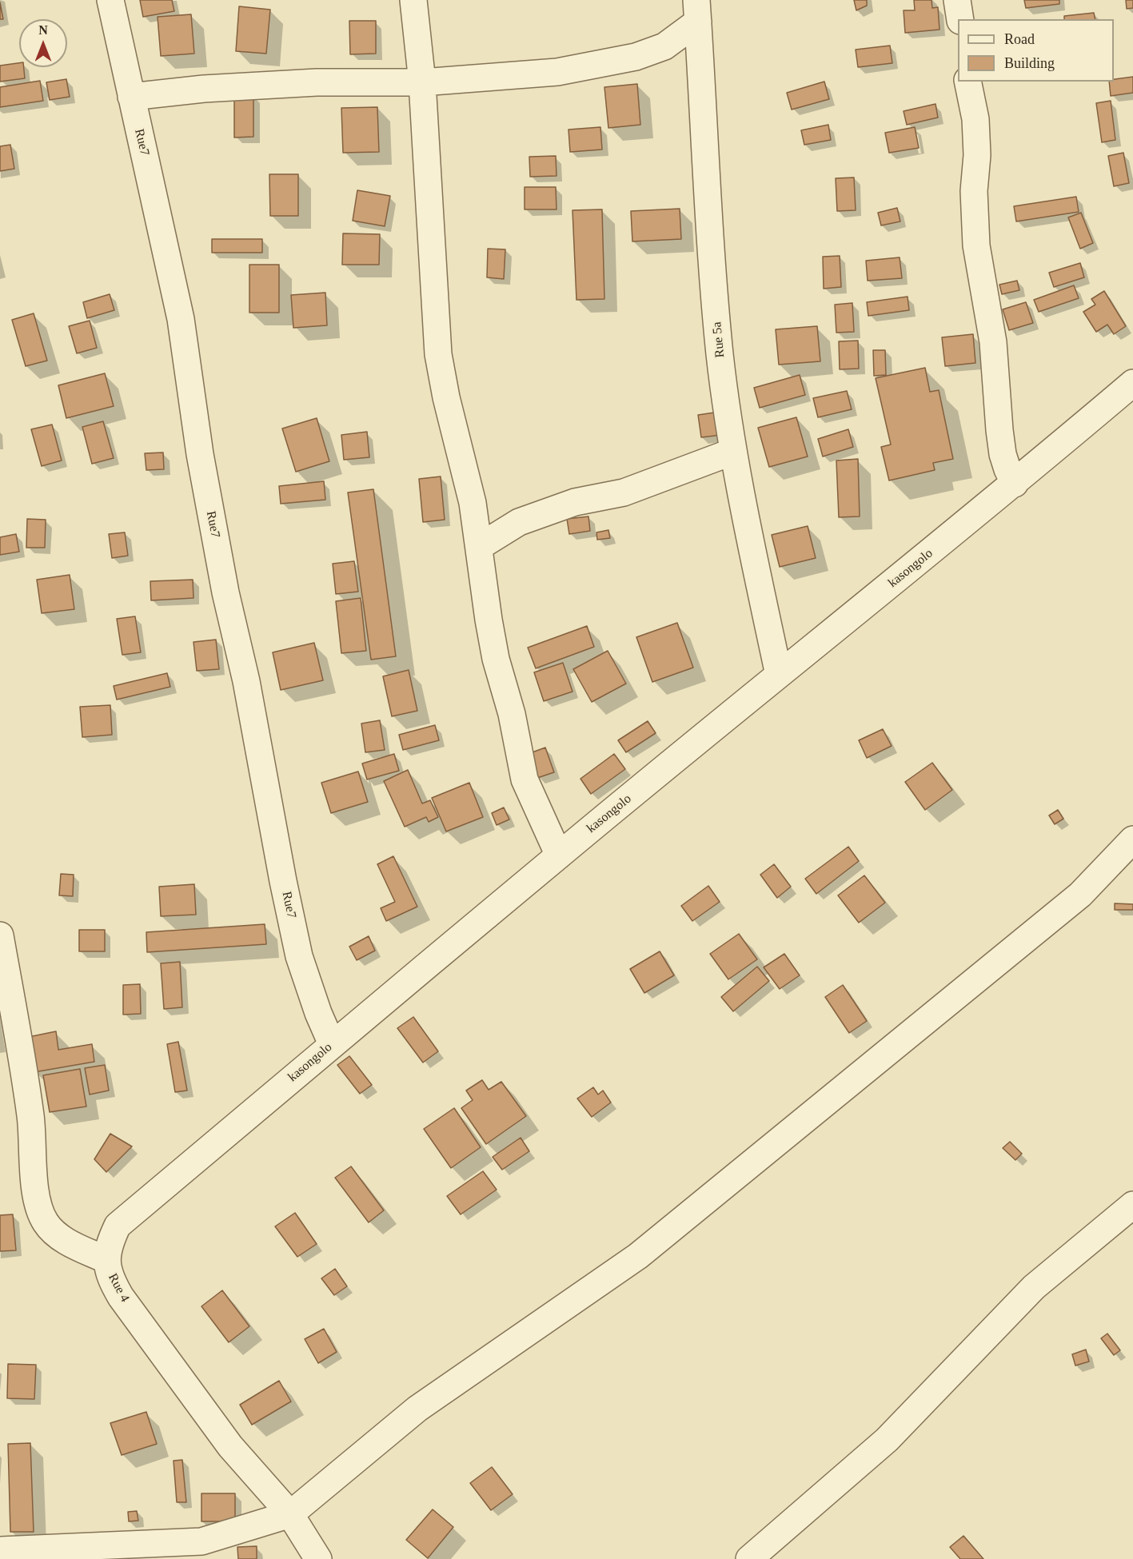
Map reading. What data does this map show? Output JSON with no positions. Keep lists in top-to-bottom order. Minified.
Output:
{"streets":{"street":["Rue7","Rue 5a","kasongolo","Rue 4"]},"crossings":[["Rue7","kasongolo"],["Rue 5a","kasongolo"],["kasongolo","Rue 4"]],"legend":["Road","Building"],"north":"top"}
